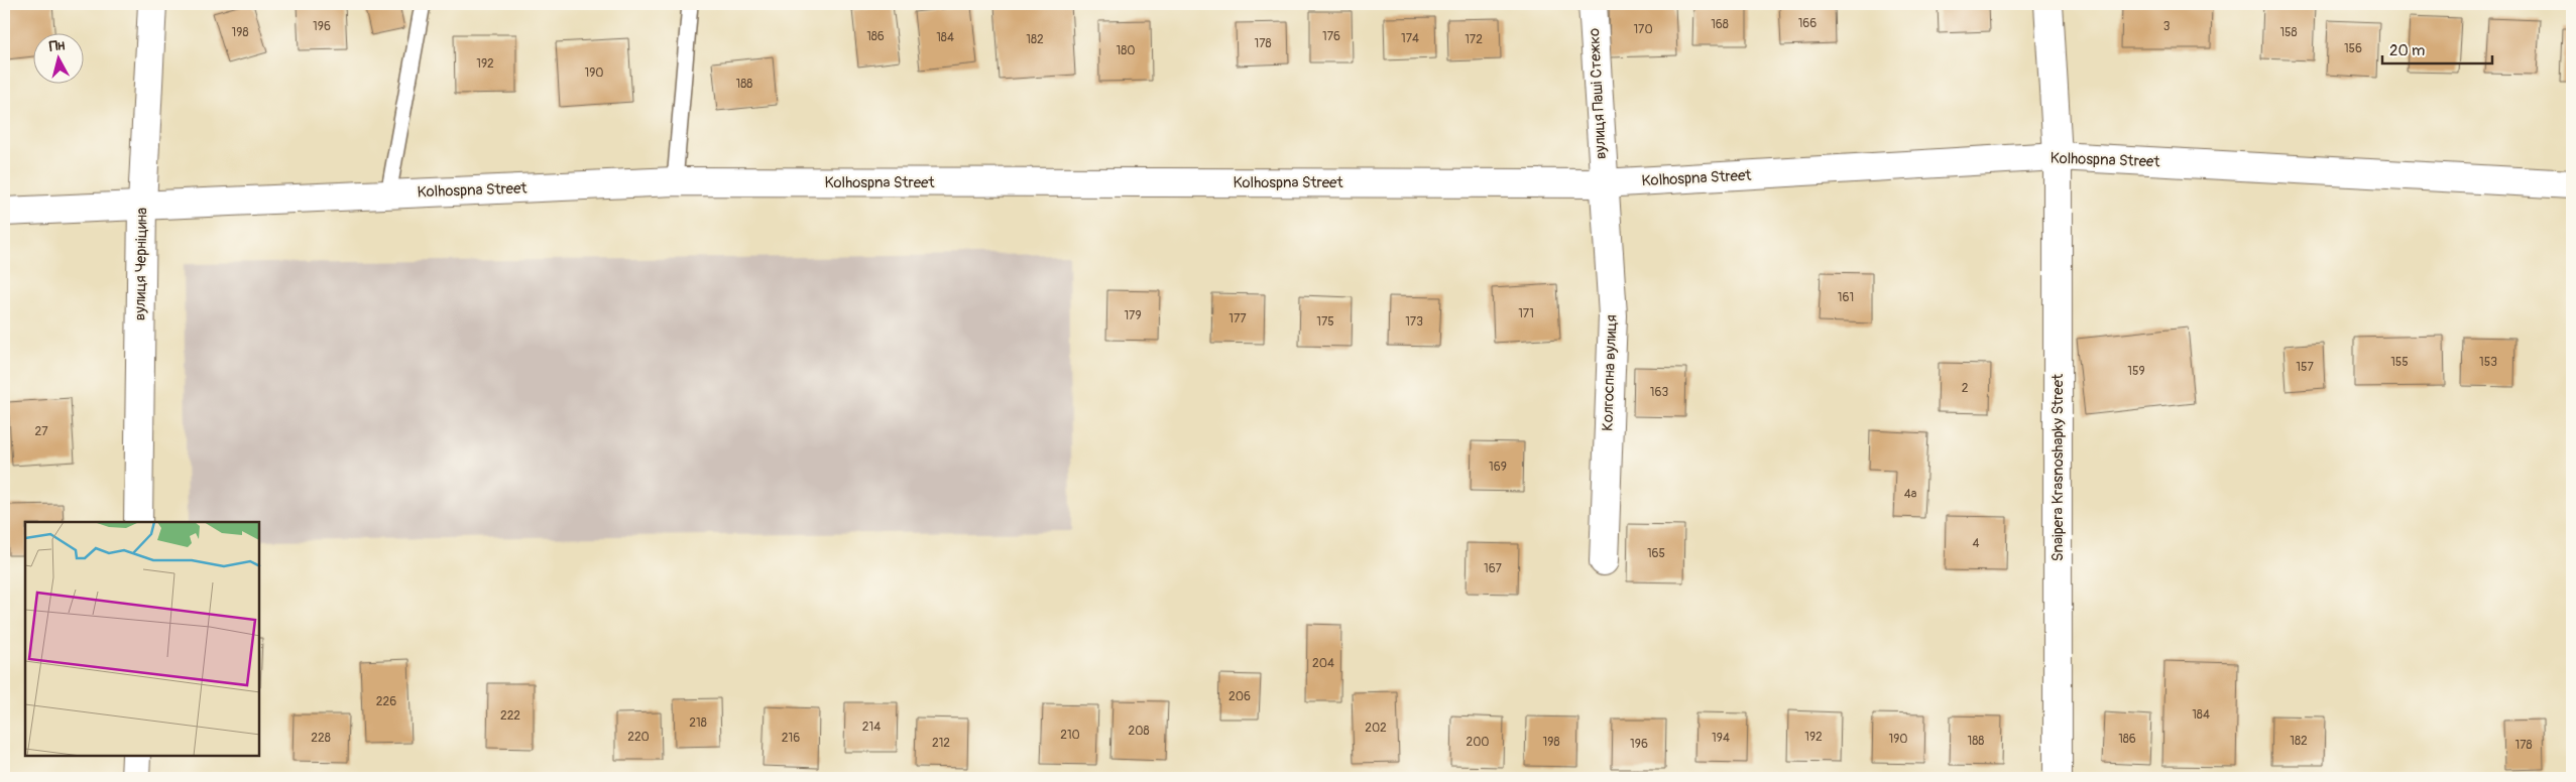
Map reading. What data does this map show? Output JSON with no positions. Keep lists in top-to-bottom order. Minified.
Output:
{"streets":{"street":["вулиця Паші Стежко","Kolhospna Street","вулиця Черніцина","Колгоспна вулиця","Snaipera Krasnoshapky Street"]},"crossings":[["вулиця Паші Стежко","Kolhospna Street"],["вулиця Паші Стежко","Колгоспна вулиця"],["Kolhospna Street","вулиця Черніцина"],["Kolhospna Street","Колгоспна вулиця"],["Kolhospna Street","Snaipera Krasnoshapky Street"]],"house_numbers":["166","168","196","3","170","198","158","186","176","184","174","182","172","178","156","180","192","190","188","161","171","179","177","175","173","155","153","157","159","2","163","27","169","4а","4","165","167","204","206","226","184","222","218","214","202","208","210","220","192","228","216","194","190","186","188","182","200","198","212","196","178"],"scale_bar":"20 m","north":"top"}
